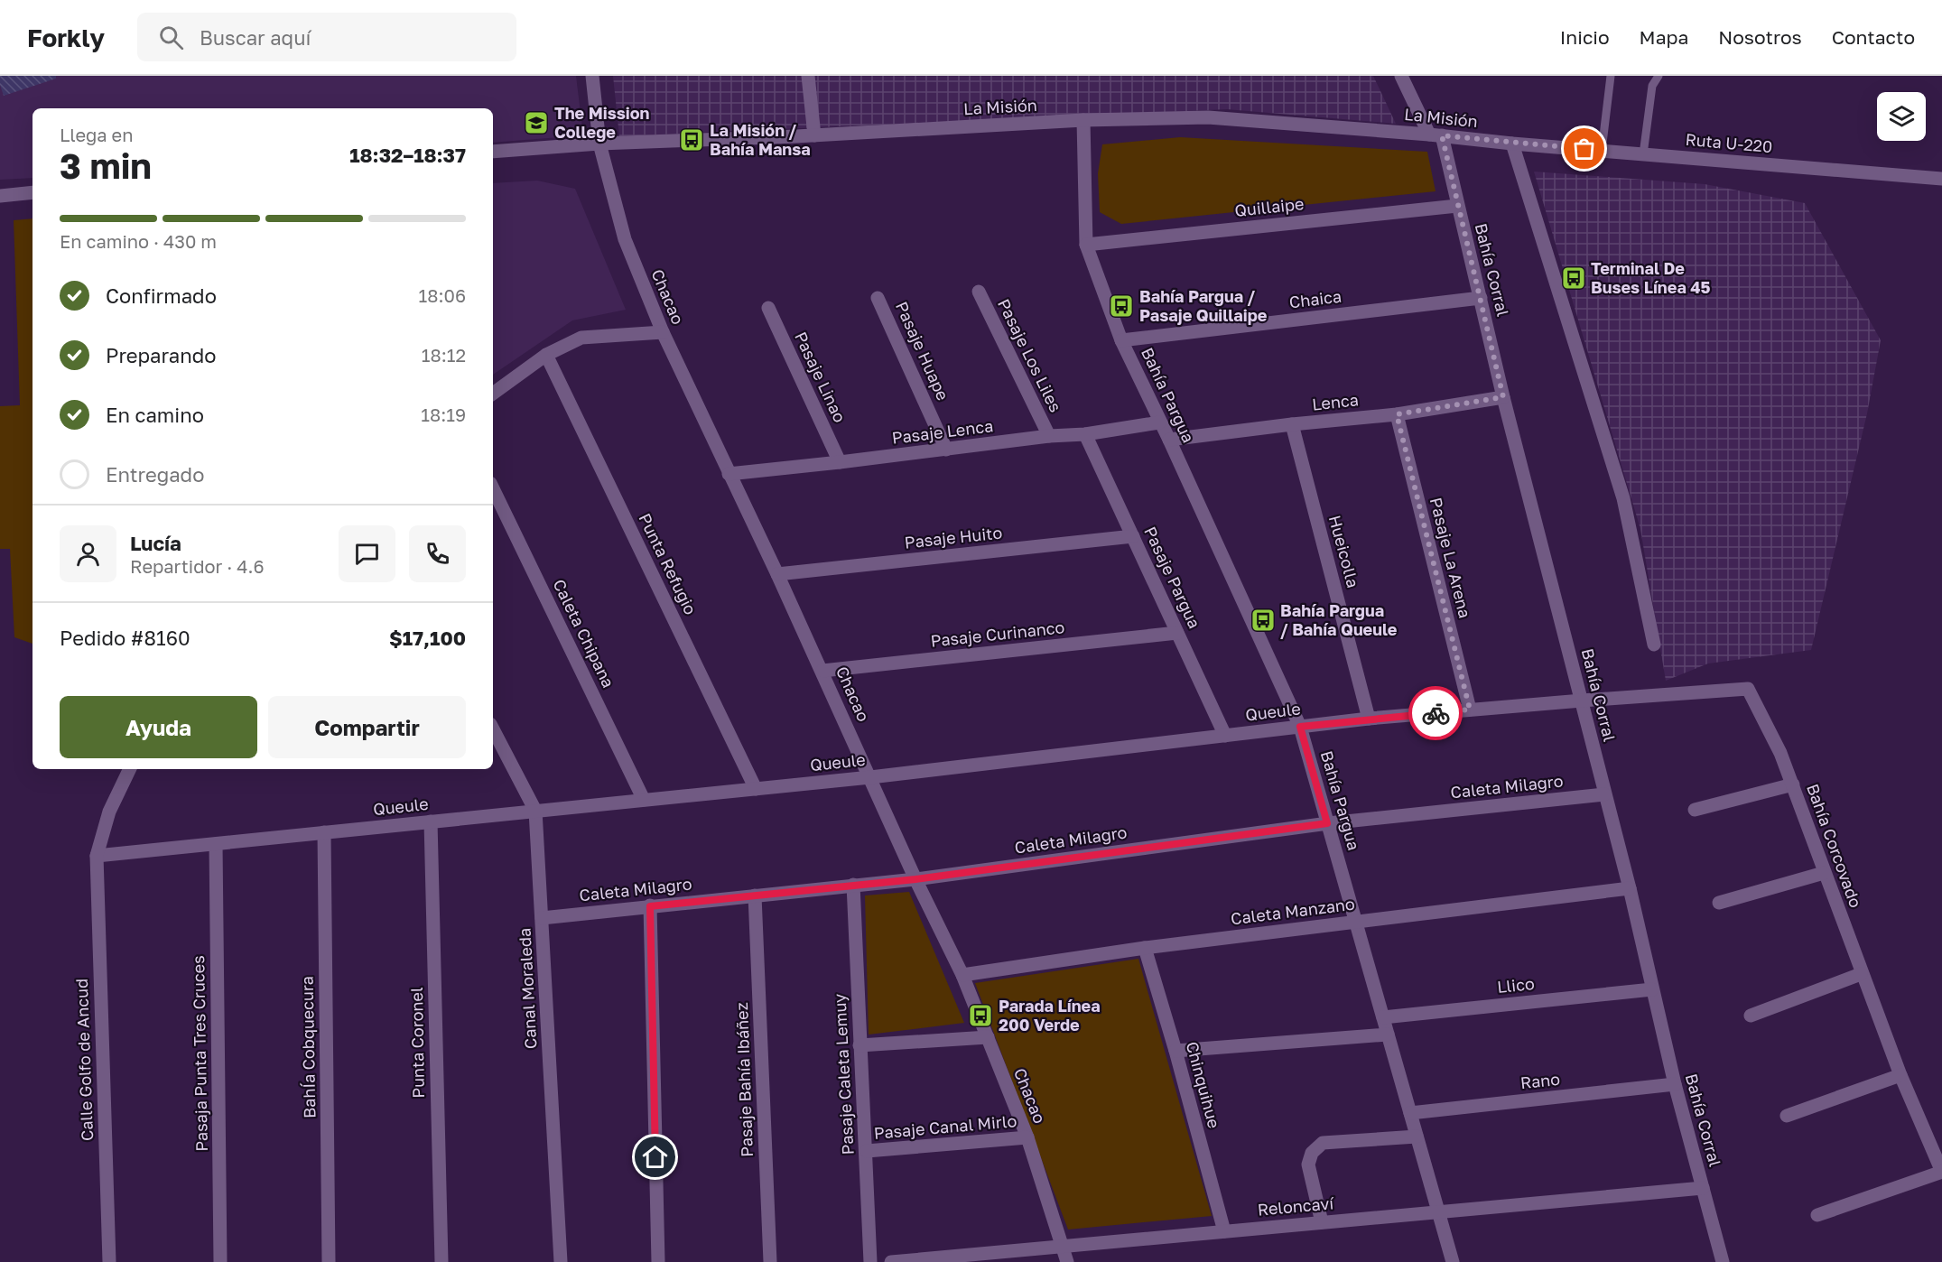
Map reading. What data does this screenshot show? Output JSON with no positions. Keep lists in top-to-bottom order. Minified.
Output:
{"streets":{"street":["La Misión","Ruta U-220","Quillaipe","Bahía Corral","Chacao","Chaica","Pasaje Huape","Pasaje Los Liles","Pasaje Linao","Bahía Pargua","Lenca","Pasaje Lenca","Pasaje Huito","Hueicolla","Pasaje La Arena","Punta Refugio","Pasaje Pargua","Caleta Chipana","Pasaje Curinanco","Queule","Caleta Milagro","Bahía Corcovado","Caleta Manzano","Llico","Canal Moraleda","Punta Coronel","BahÍa Cobquecura","Pasaja Punta Tres Cruces","Calle Golfo de Ancud","Pasaje Caleta Lemuy","Pasaje Bahía Ibáñez","Rano","Chinquihue","Pasaje Canal Mirlo","Reloncaví"]},"crossings":[["La Misión","Ruta U-220"],["La Misión","Bahía Corral"],["La Misión","Chacao"],["La Misión","Bahía Pargua"],["Quillaipe","Bahía Corral"],["Quillaipe","Bahía Pargua"],["Bahía Corral","Chaica"],["Bahía Corral","Lenca"],["Bahía Corral","Queule"],["Bahía Corral","Caleta Milagro"],["Bahía Corral","Bahía Corcovado"],["Bahía Corral","Caleta Manzano"],["Bahía Corral","Llico"],["Bahía Corral","Rano"],["Bahía Corral","Reloncaví"],["Chacao","Pasaje Lenca"],["Chacao","Pasaje Huito"],["Chacao","Pasaje Curinanco"],["Chacao","Queule"],["Chacao","Caleta Milagro"],["Chacao","Caleta Manzano"],["Chacao","Pasaje Canal Mirlo"],["Chacao","Reloncaví"],["Chaica","Bahía Pargua"],["Pasaje Huape","Pasaje Lenca"],["Pasaje Los Liles","Pasaje Lenca"],["Pasaje Linao","Pasaje Lenca"],["Bahía Pargua","Lenca"],["Bahía Pargua","Pasaje Lenca"],["Bahía Pargua","Queule"],["Bahía Pargua","Caleta Milagro"],["Bahía Pargua","Caleta Manzano"],["Bahía Pargua","Llico"],["Bahía Pargua","Rano"],["Bahía Pargua","Reloncaví"],["Lenca","Hueicolla"],["Lenca","Pasaje La Arena"],["Pasaje Lenca","Pasaje Pargua"],["Pasaje Huito","Pasaje Pargua"],["Hueicolla","Queule"],["Pasaje La Arena","Queule"],["Punta Refugio","Queule"],["Pasaje Pargua","Pasaje Curinanco"],["Pasaje Pargua","Queule"],["Caleta Chipana","Queule"],["Queule","Bahía Corcovado"],["Queule","Canal Moraleda"],["Queule","Punta Coronel"],["Queule","BahÍa Cobquecura"],["Queule","Pasaja Punta Tres Cruces"],["Queule","Calle Golfo de Ancud"],["Caleta Milagro","Canal Moraleda"],["Caleta Milagro","Pasaje Caleta Lemuy"],["Caleta Milagro","Pasaje Bahía Ibáñez"],["Caleta Manzano","Chinquihue"],["Pasaje Caleta Lemuy","Pasaje Canal Mirlo"],["Chinquihue","Reloncaví"]],"places":{"school or university":["The Mission College"],"bus stop":["La Misión / Bahía Mansa","Terminal De Buses Línea 45","Bahía Pargua / Pasaje Quillaipe","Bahía Pargua / Bahía Queule","Parada Línea 200 Verde"]},"page":{"header":"Forkly","search":"Buscar aquí","nav":["Inicio","Mapa","Nosotros","Contacto"],"heading":["3 min","Llega en","18:32–18:37"],"panel":["Lucía","Repartidor · 4.6","Pedido #8160","$17,100"],"bar":"En camino · 430 m","list":[["Confirmado","18:06"],["Preparando","18:12"],["En camino","18:19"],"Entregado"],"buttons":["Ayuda","Compartir"]}}
